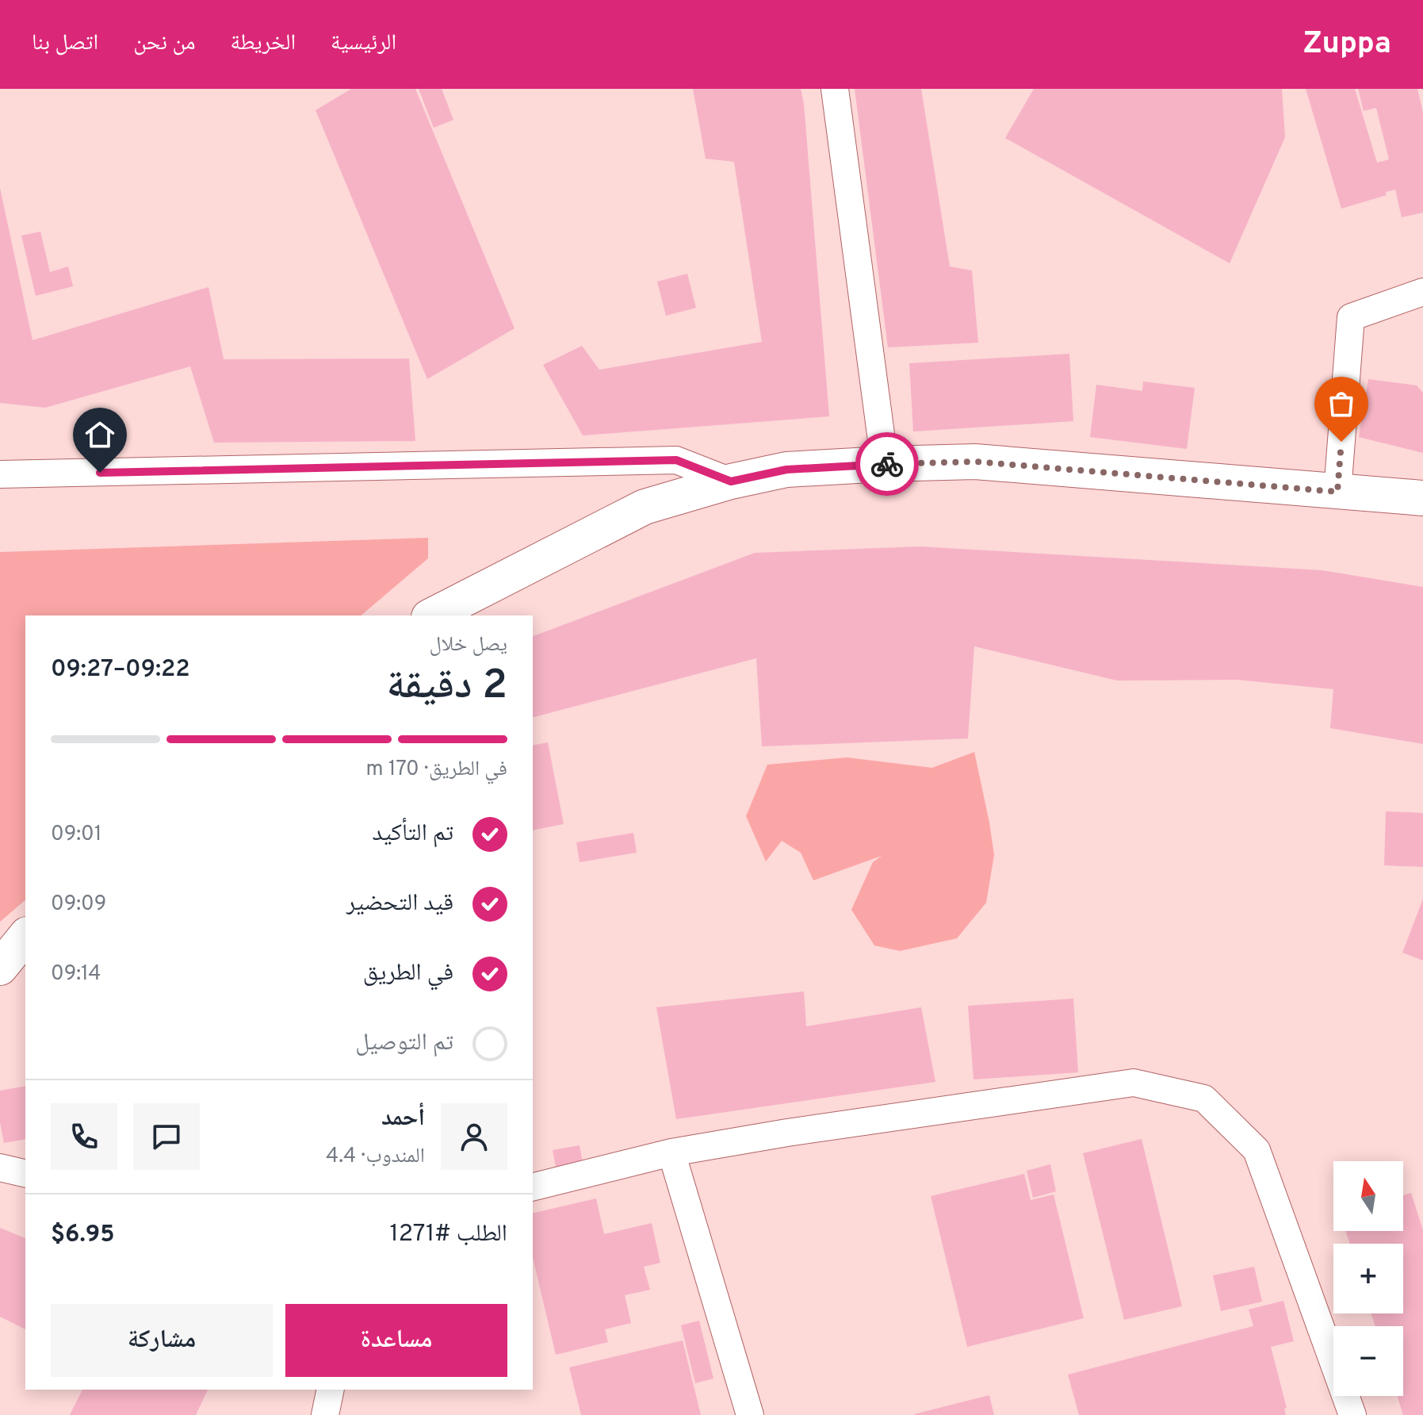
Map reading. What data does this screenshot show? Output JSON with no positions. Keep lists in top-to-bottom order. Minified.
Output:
{"north":"top","page":{"header":"Zuppa","nav":["الرئيسية","الخريطة","من نحن","اتصل بنا"],"heading":["2 دقيقة","يصل خلال","09:22–09:27"],"panel":["أحمد","المندوب · 4.4","الطلب #1271","$6.95"],"bar":"في الطريق · 170 m","list":[["تم التأكيد","09:01"],["قيد التحضير","09:09"],["في الطريق","09:14"],"تم التوصيل"],"map_buttons":["+","−"],"buttons":["مساعدة","مشاركة"]}}
